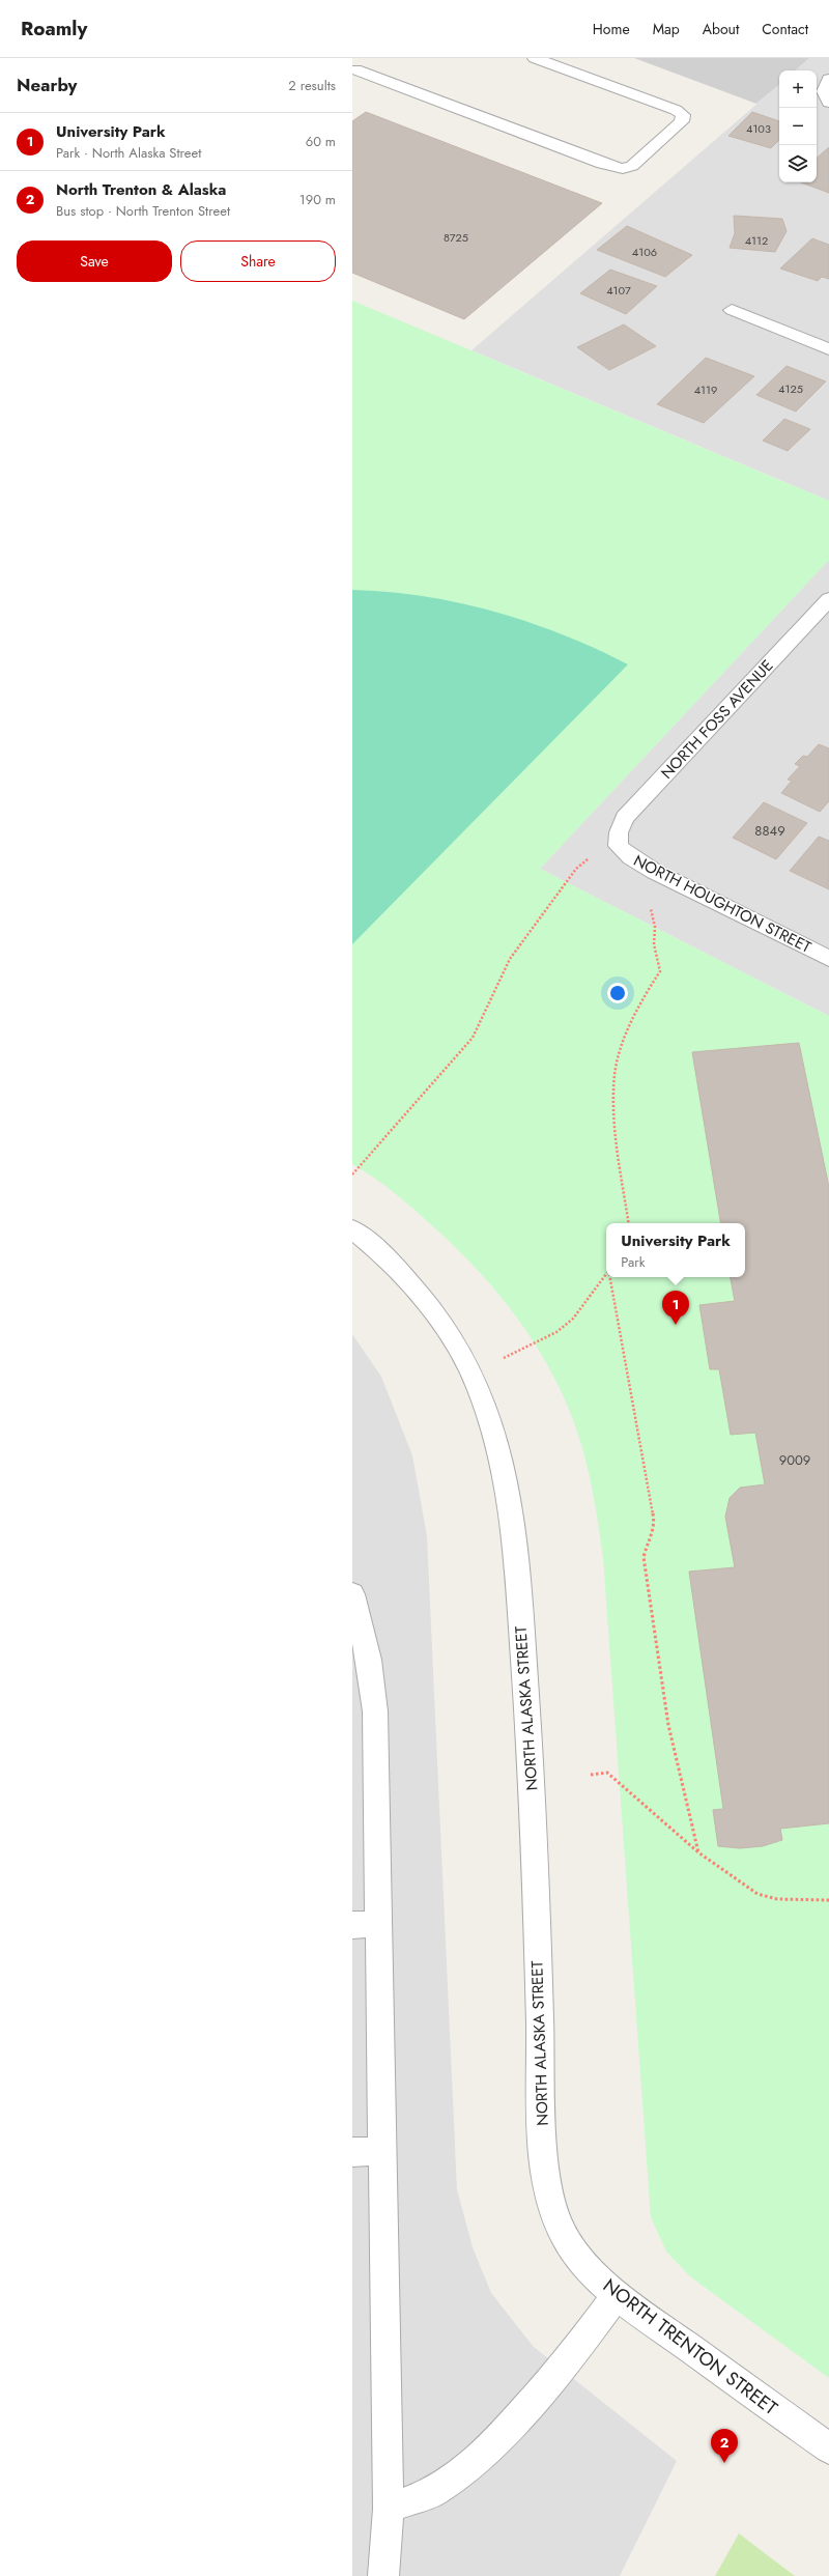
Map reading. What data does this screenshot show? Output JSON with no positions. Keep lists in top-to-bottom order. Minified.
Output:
{"streets":{"street":["NORTH FOSS AVENUE","NORTH HOUGHTON STREET","NORTH ALASKA STREET","NORTH TRENTON STREET"]},"crossings":[["NORTH FOSS AVENUE","NORTH HOUGHTON STREET"],["NORTH ALASKA STREET","NORTH TRENTON STREET"]],"house_numbers":["4103","8725","4112","4106","4107","4125","4119","8849","9009"],"page":{"header":"Roamly","nav":["Home","Map","About","Contact"],"heading":["Nearby","2 results"],"map_buttons":["+","−"],"list":[{"mark":"1","name":"University Park","note":"Park · North Alaska Street","value":"60 m"},{"mark":"2","name":"North Trenton & Alaska","note":"Bus stop · North Trenton Street","value":"190 m"}],"buttons":["Save","Share"],"popup":["University Park","Park"],"pins":["1","2"]}}
